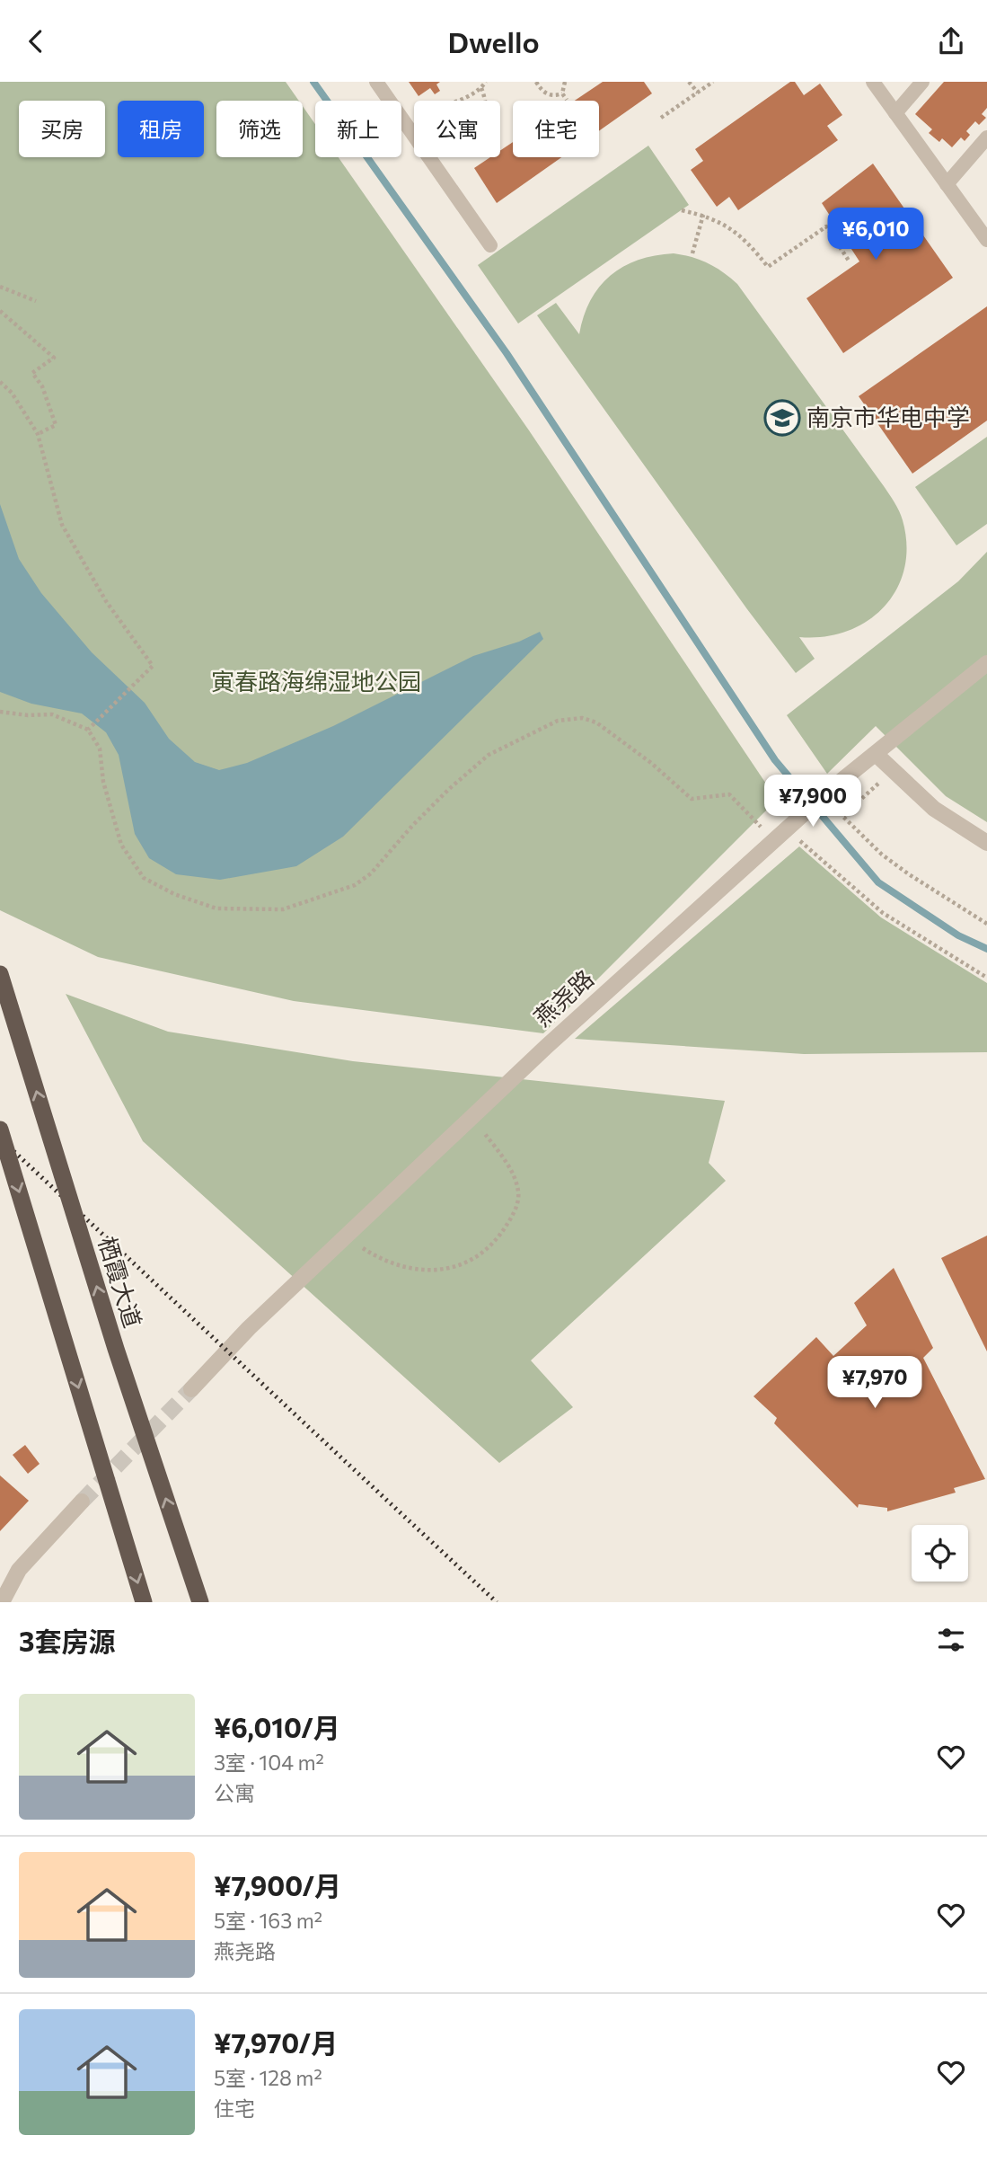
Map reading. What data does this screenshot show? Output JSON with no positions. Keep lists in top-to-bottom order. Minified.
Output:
{"streets":{"highway":["栖霞大道"],"street":["燕尧路"]},"parks":["寅春路海绵湿地公园"],"places":{"school or university":["南京市华电中学"]},"page":{"header":"Dwello","chip":["买房","租房","筛选","新上","公寓","住宅"],"price":["¥6,010","¥7,900","¥7,970"],"heading":"3套房源","list":[{"name":"¥6,010/月","note":"3室 · 104 m² · 公寓"},{"name":"¥7,900/月","note":"5室 · 163 m² · 燕尧路"},{"name":"¥7,970/月","note":"5室 · 128 m² · 住宅"}]}}
